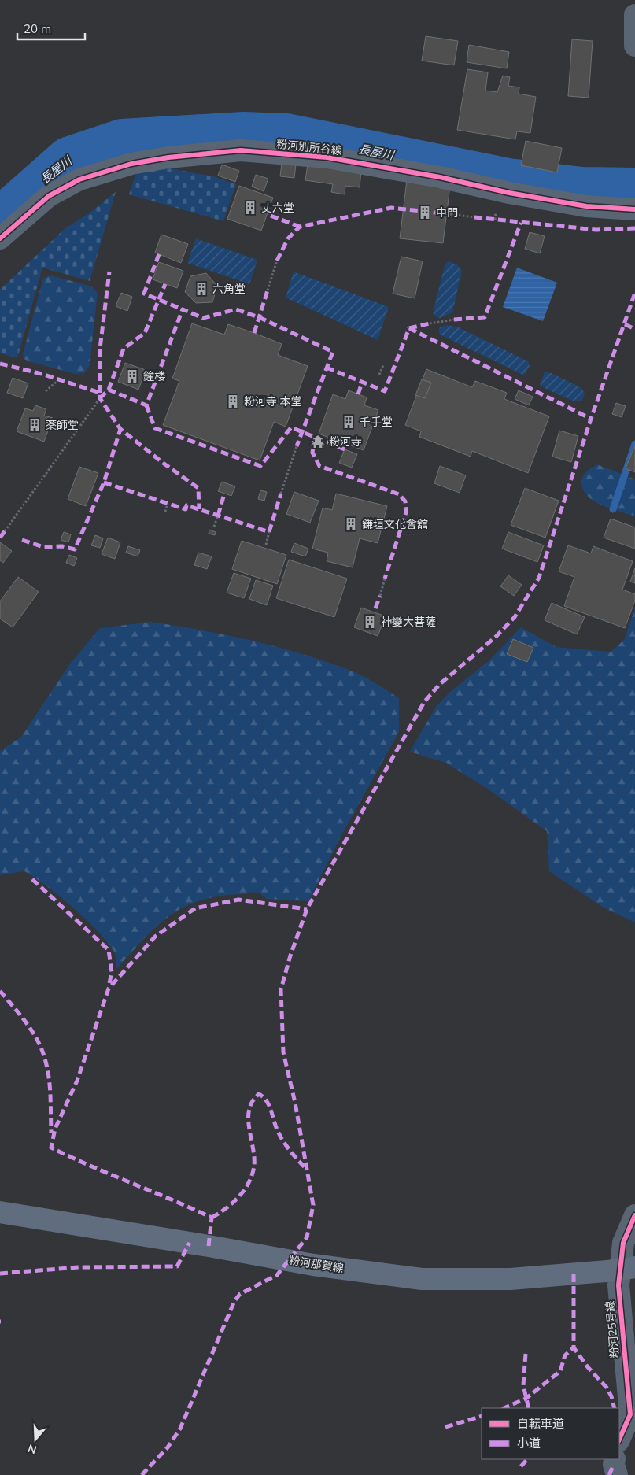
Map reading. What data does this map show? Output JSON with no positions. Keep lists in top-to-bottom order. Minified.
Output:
{"streets":{"main road":["粉河那賀線"],"street":["粉河別所谷線","粉河25号線"]},"water":["長屋川"],"places":{"building":["丈六堂","中門","六角堂","鐘楼","粉河寺 本堂","千手堂","薬師堂","鎌垣文化會舘","神變大菩薩"],"temple":["粉河寺"]},"legend":["自転車道","小道"],"scale_bar":"20 m","north":"bottom"}
